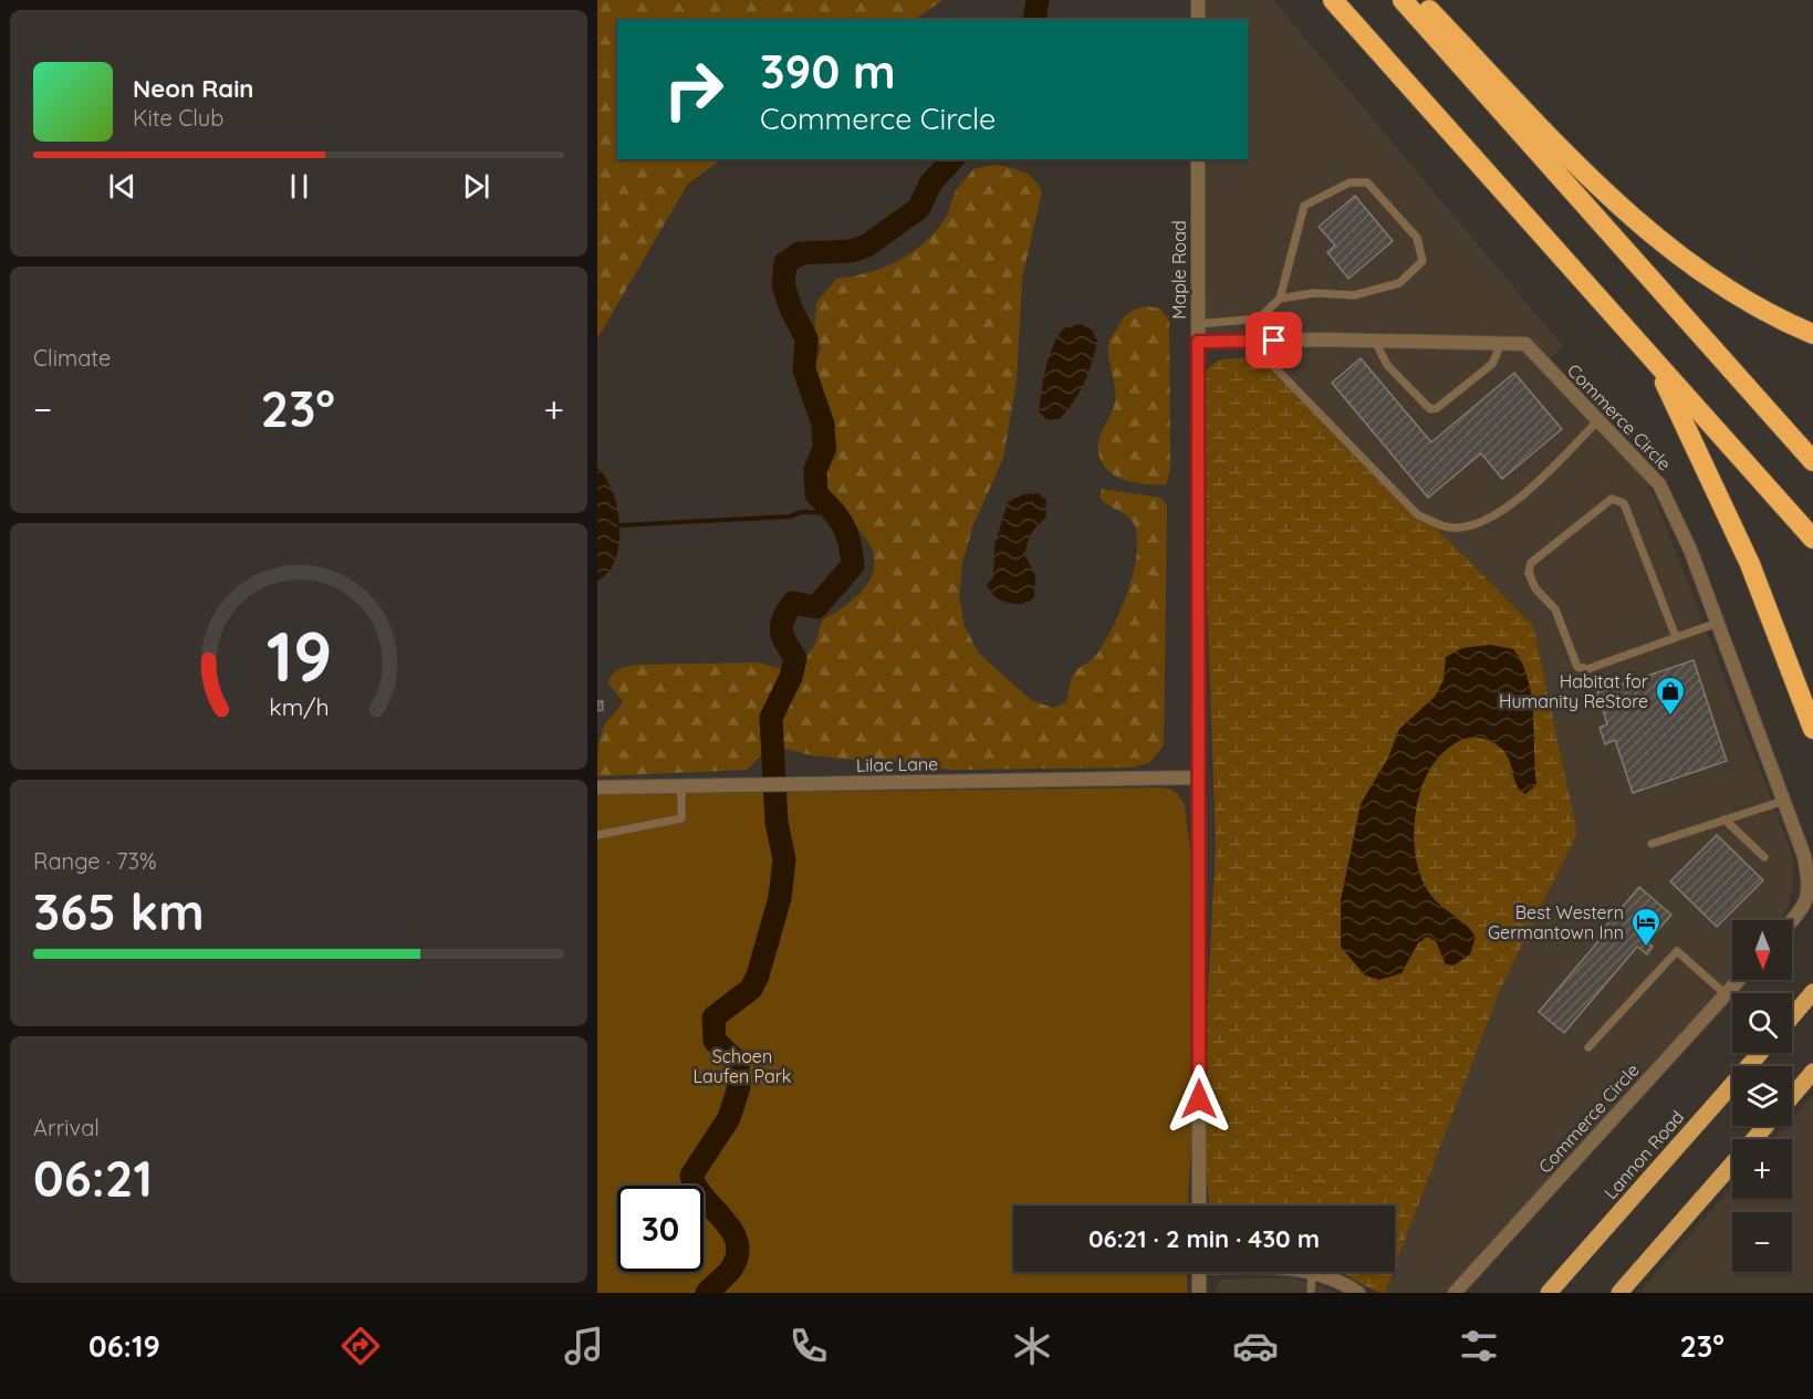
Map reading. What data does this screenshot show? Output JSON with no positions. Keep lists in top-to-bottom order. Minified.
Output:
{"streets":{"main road":["Lannon Road"],"street":["Maple Road","Commerce Circle","Lilac Lane"]},"crossings":[["Maple Road","Commerce Circle"],["Maple Road","Lilac Lane"]],"parks":["Schoen Laufen Park"],"places":{"shop":["Habitat for Humanity ReStore"],"hotel":["Best Western Germantown Inn"]},"north":"bottom","page":{"turn":["390 m","Commerce Circle"],"song":["Neon Rain","Kite Club"],"tile":["Climate",["Range · 73%","365 km"],["Arrival","06:21"]],"heat":["−","23°","+"],"map_buttons":["+","−"],"limit":"30","trip":"06:21 · 2 min · 430 m","tabs":["06:19","23°"],"gauge":["19","km/h"]}}
